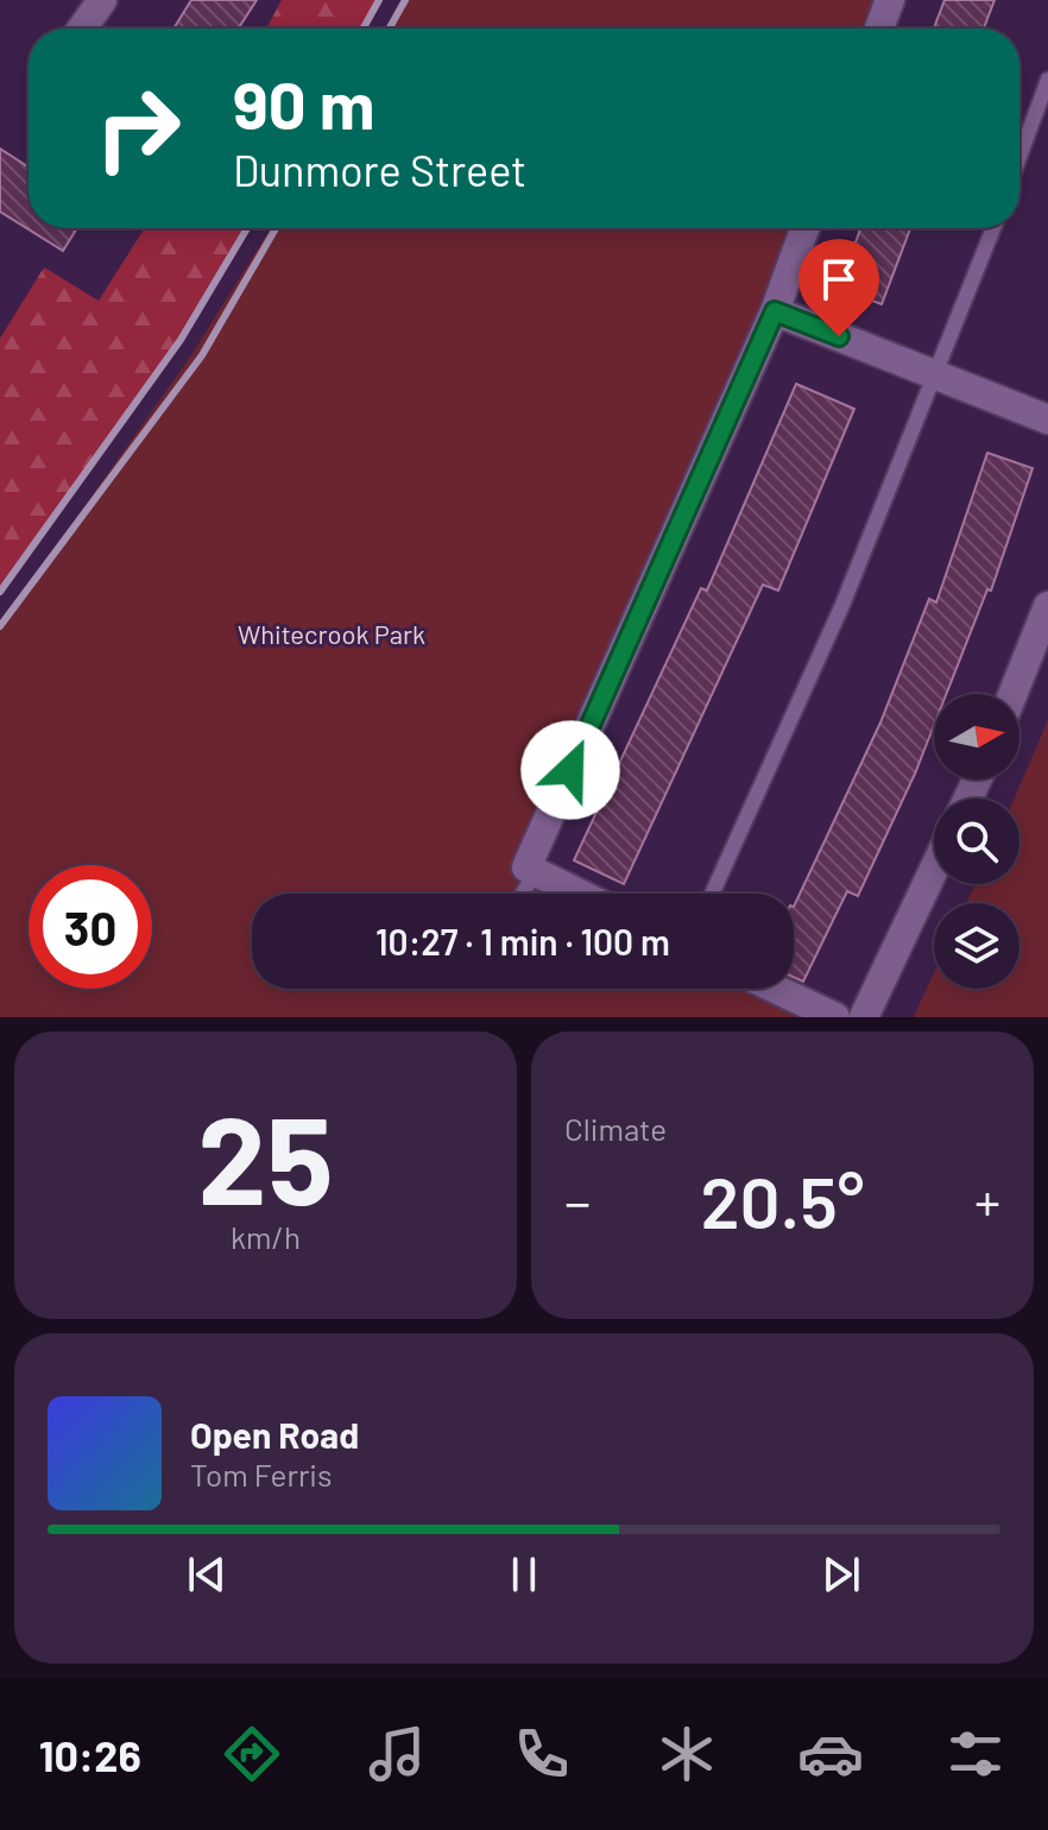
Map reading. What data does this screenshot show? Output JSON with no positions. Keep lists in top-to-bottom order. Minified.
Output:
{"parks":["Whitecrook Park"],"north":"right","page":{"turn":["90 m","Dunmore Street"],"limit":"30","trip":"10:27 · 1 min · 100 m","tile":[["25","km/h"],"Climate"],"heat":["−","20.5°","+"],"song":["Open Road","Tom Ferris"],"tabs":"10:26"}}
